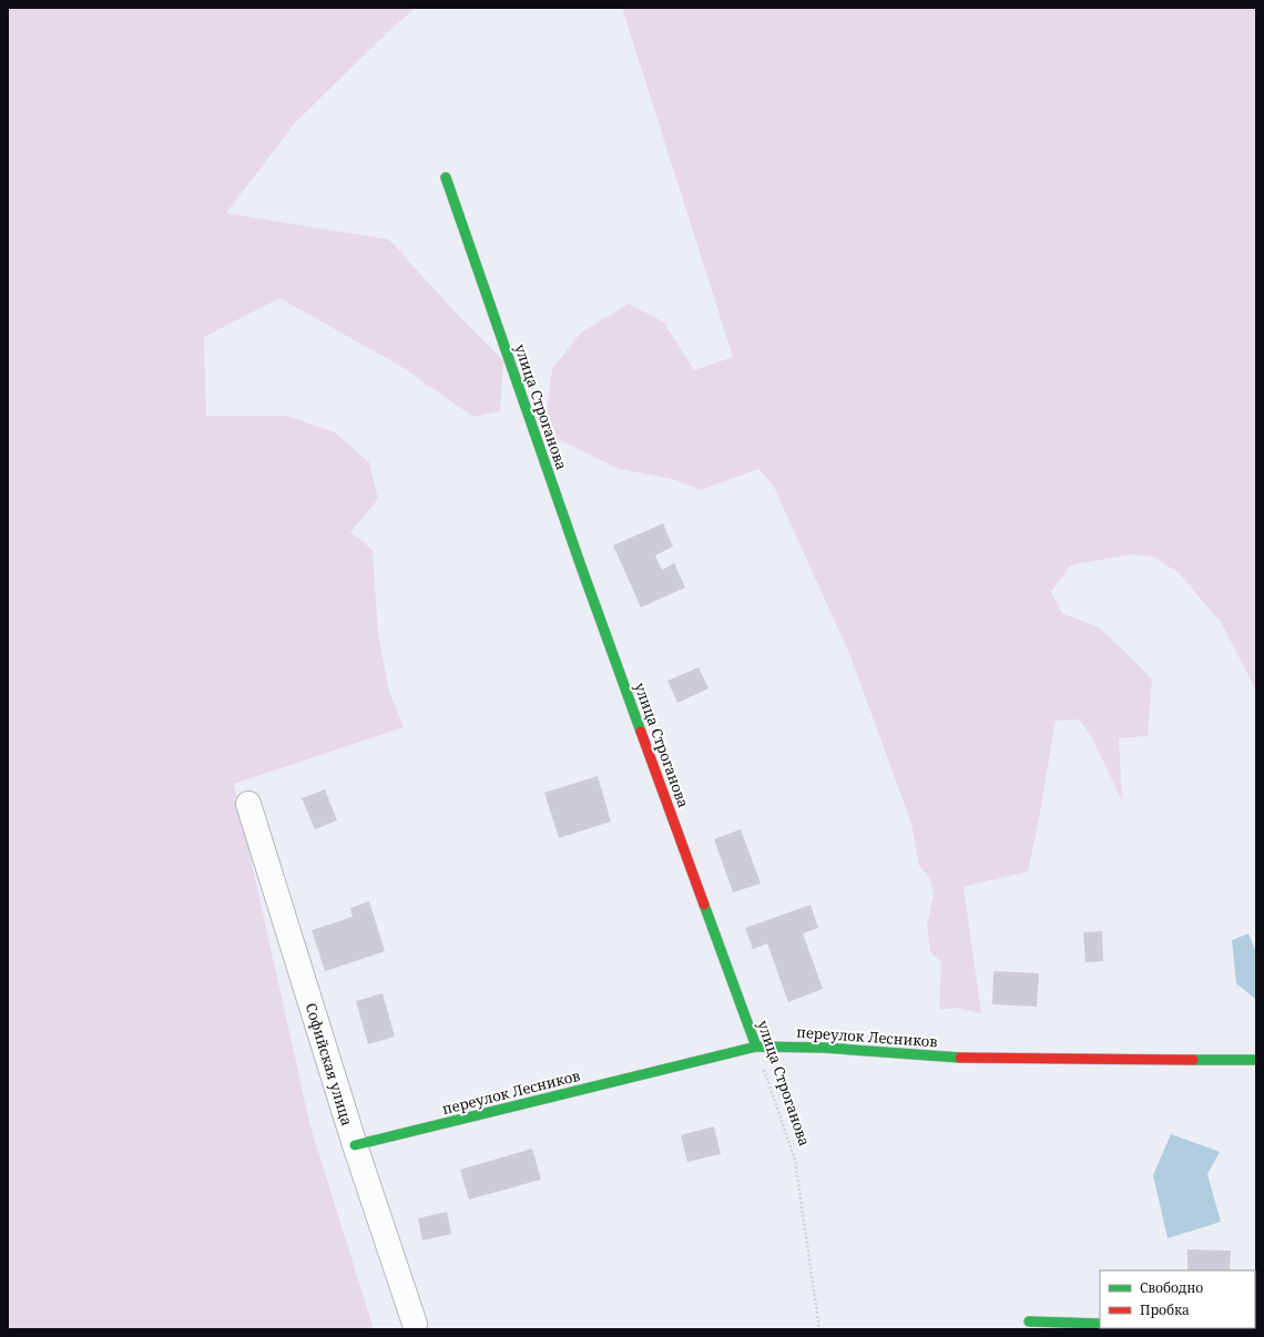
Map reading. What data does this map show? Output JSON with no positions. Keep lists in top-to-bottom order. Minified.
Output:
{"streets":{"street":["улица Строганова","переулок Лесников","Софийская улица"]},"crossings":[["улица Строганова","переулок Лесников"],["переулок Лесников","Софийская улица"]],"legend":["Свободно","Пробка"]}
